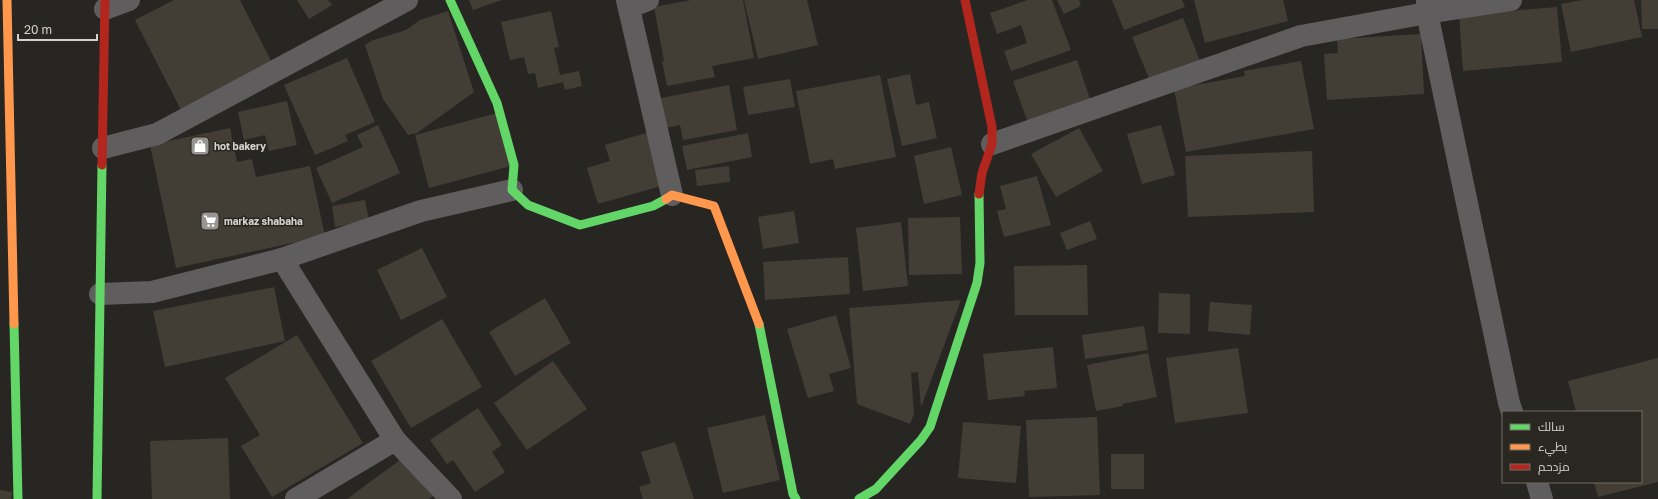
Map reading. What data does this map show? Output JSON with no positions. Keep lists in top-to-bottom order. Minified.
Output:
{"places":{"shop":["hot bakery"],"supermarket":["markaz shabaha"]},"legend":["سالك","بطيء","مزدحم"],"scale_bar":"20 m"}
